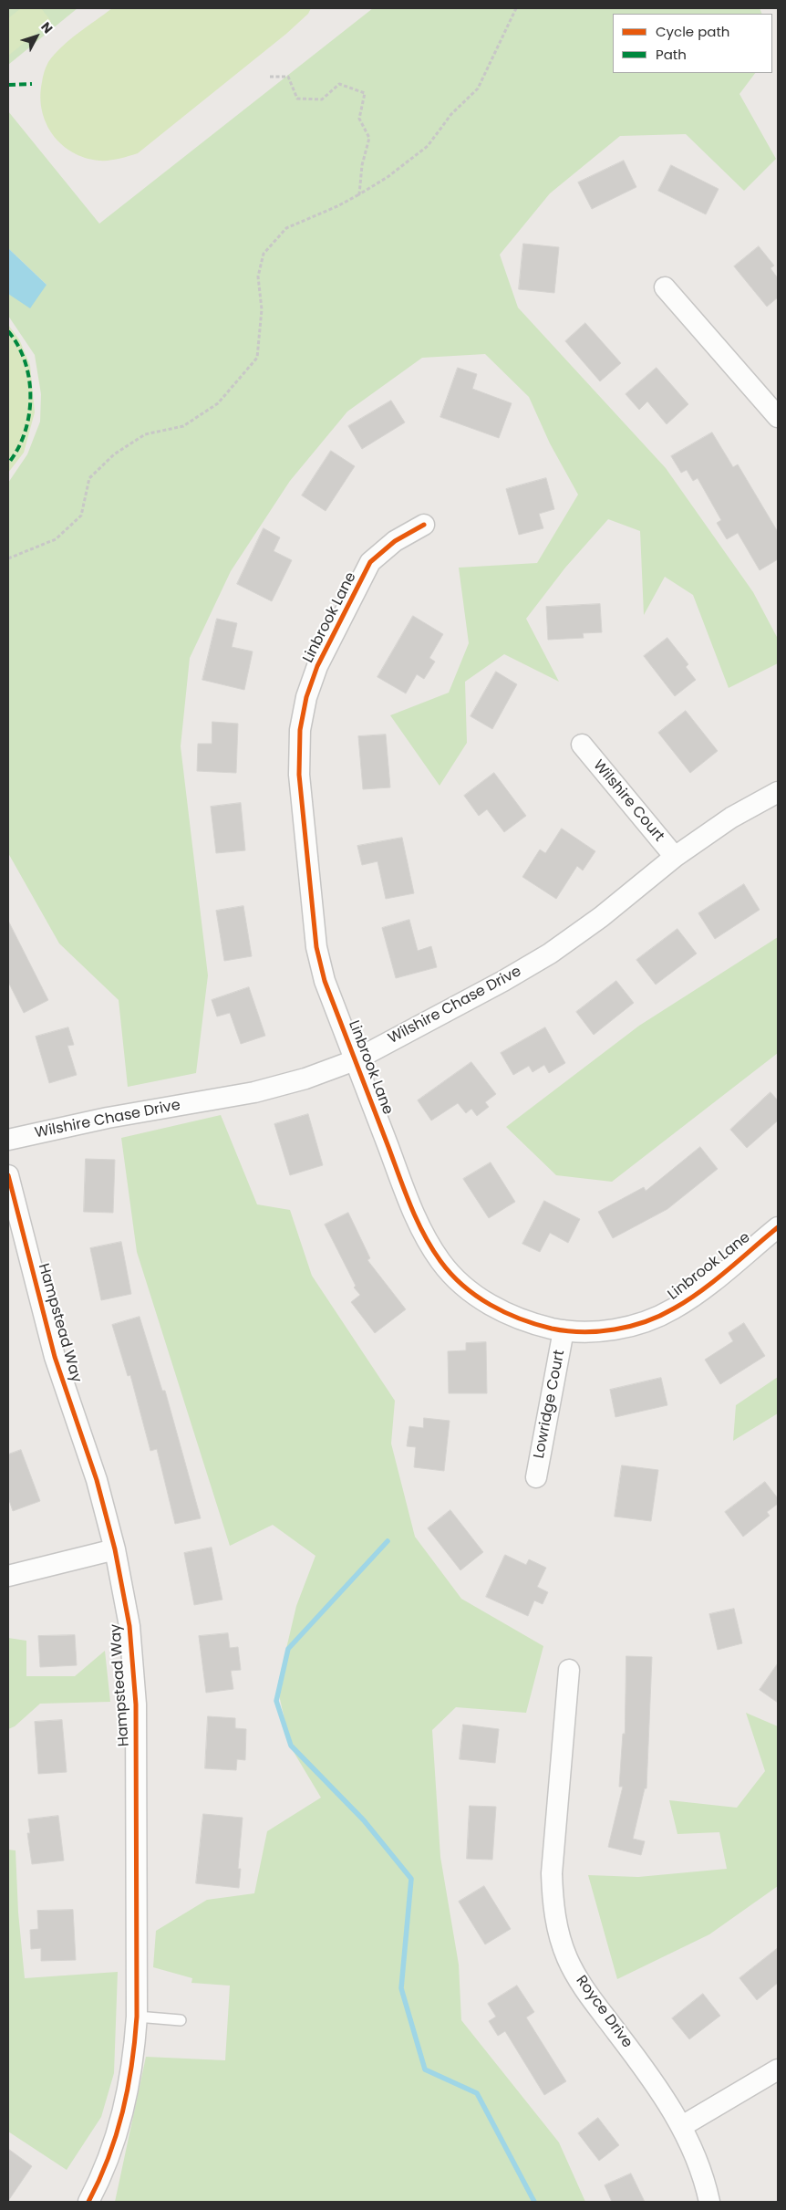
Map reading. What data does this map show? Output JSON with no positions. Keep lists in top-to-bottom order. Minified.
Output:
{"streets":{"street":["Linbrook Lane","Wilshire Court","Wilshire Chase Drive","Hampstead Way","Lowridge Court","Royce Drive"]},"crossings":[["Linbrook Lane","Wilshire Chase Drive"],["Linbrook Lane","Lowridge Court"],["Wilshire Court","Wilshire Chase Drive"]],"legend":["Cycle path","Path"],"north":"top right"}
